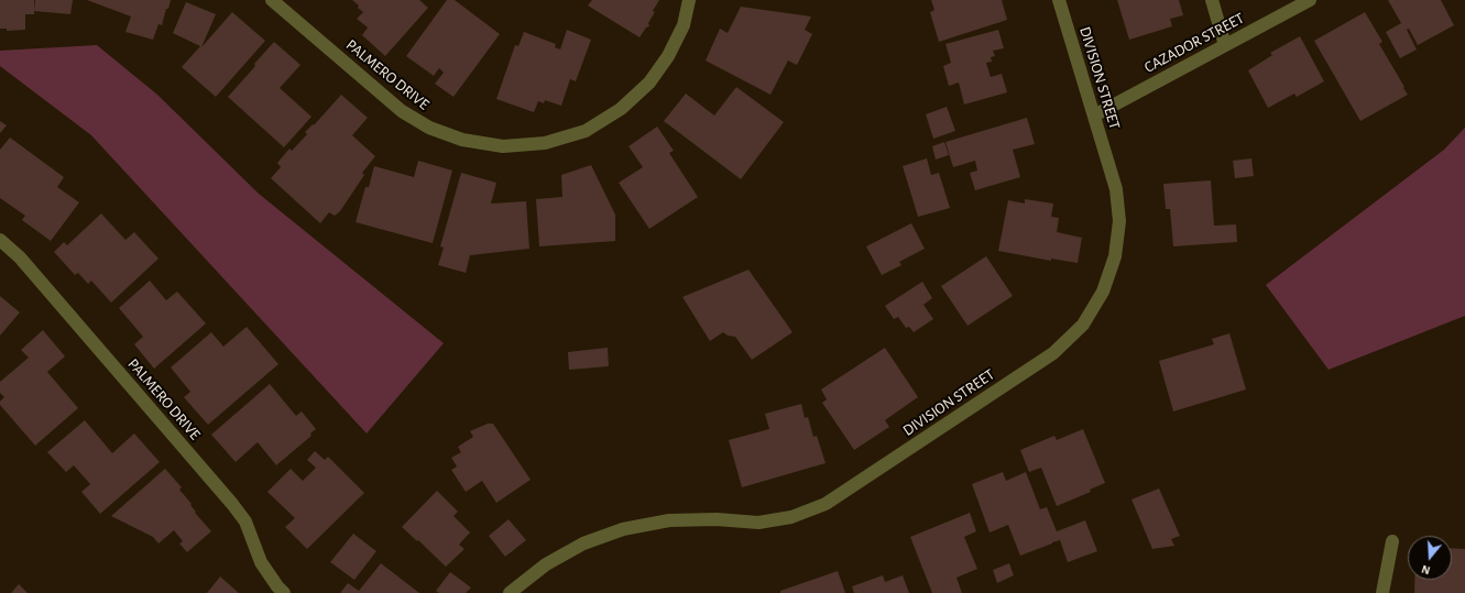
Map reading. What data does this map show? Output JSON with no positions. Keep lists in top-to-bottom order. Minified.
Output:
{"streets":{"street":["CAZADOR STREET","PALMERO DRIVE","DIVISION STREET"]},"crossings":[["CAZADOR STREET","DIVISION STREET"]],"north":"bottom"}
